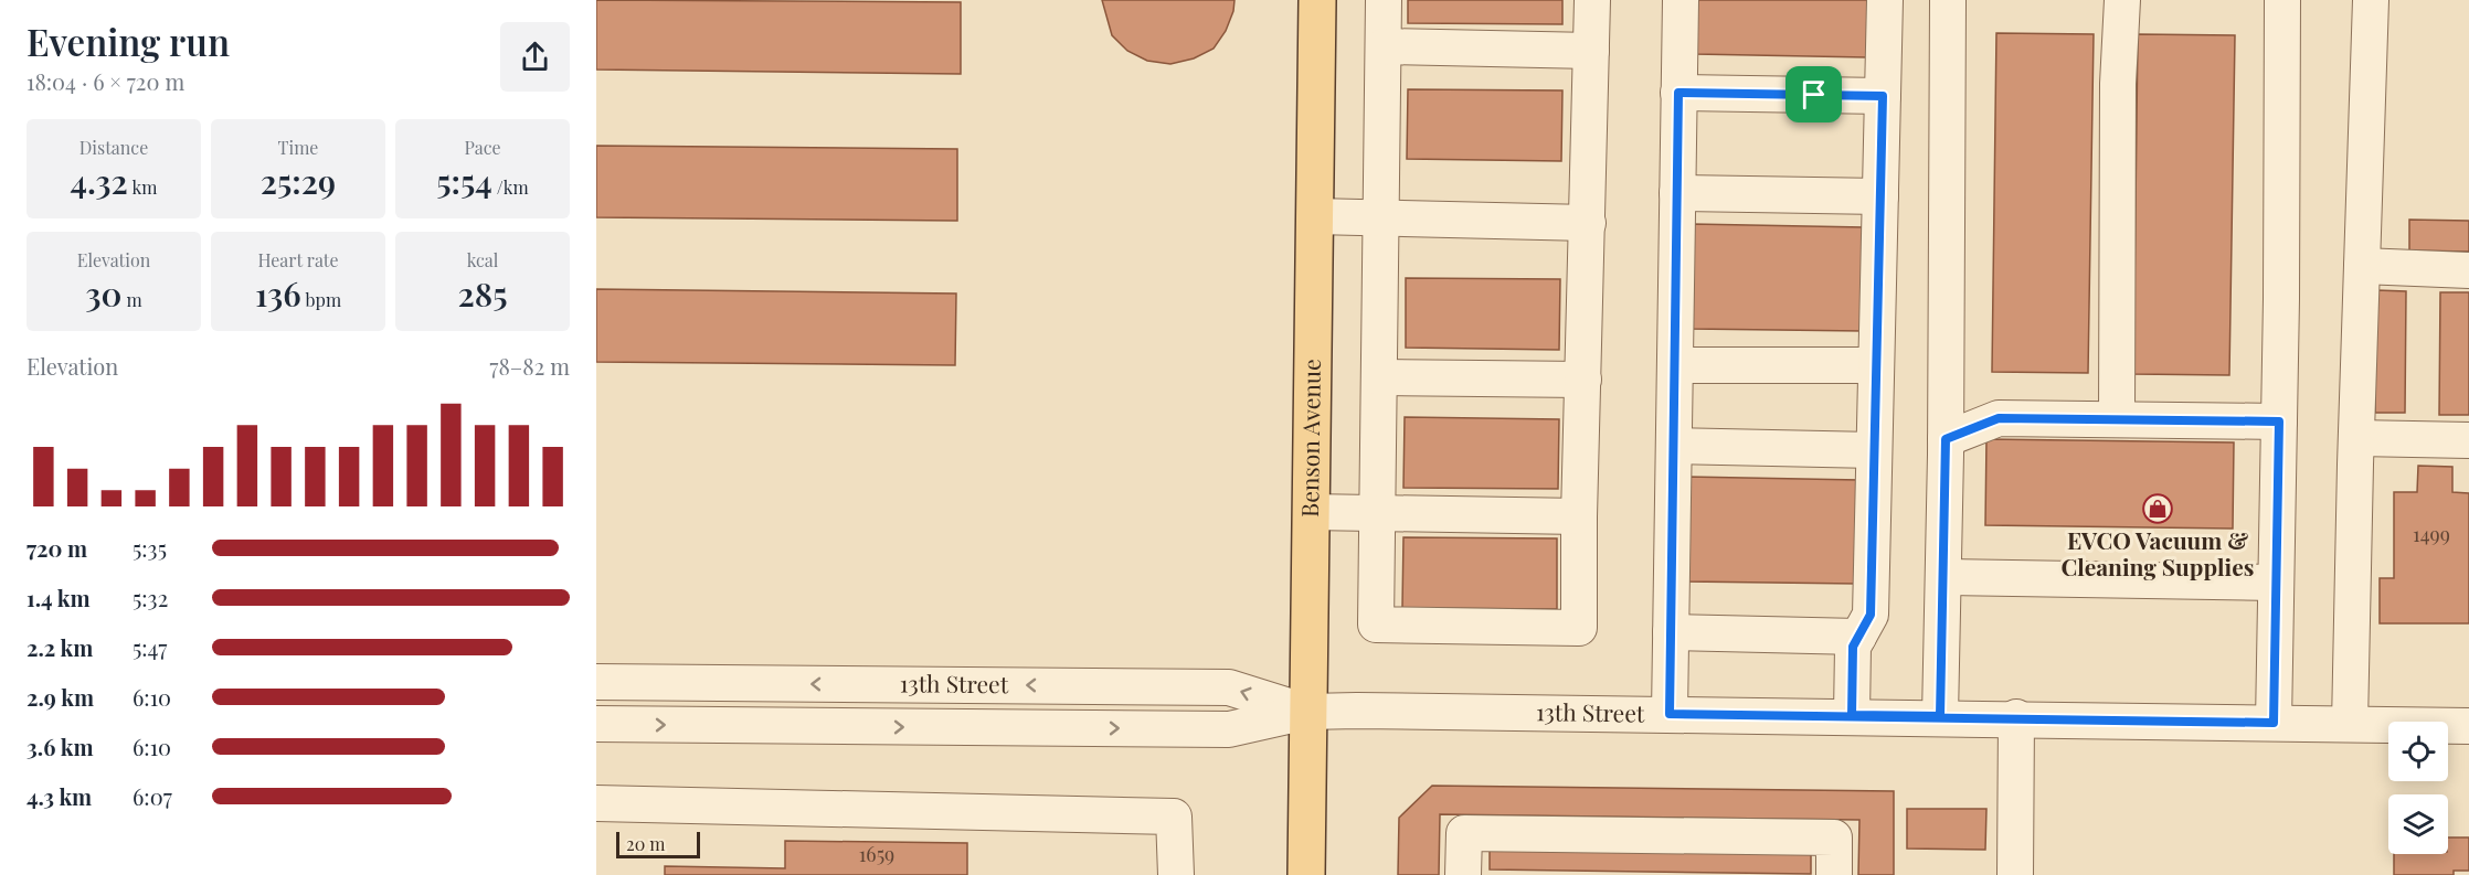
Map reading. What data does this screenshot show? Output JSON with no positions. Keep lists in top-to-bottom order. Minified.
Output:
{"streets":{"main road":["Benson Avenue"],"street":["13th Street"]},"crossings":[["Benson Avenue","13th Street"]],"places":{"shop":["EVCO Vacuum & Cleaning Supplies"]},"house_numbers":["1499","1659"],"scale_bar":"20 m","page":{"heading":["Evening run","18:04 · 6 × 720 m"],"stats":[["Distance","4.32 km"],["Time","25:29"],["Pace","5:54 /km"],["Elevation","30 m"],["Heart rate","136 bpm"],["kcal","285"]],"chart":["Elevation","78–82 m"],"list":[{"name":"720 m","note":"5:35"},{"name":"1.4 km","note":"5:32"},{"name":"2.2 km","note":"5:47"},{"name":"2.9 km","note":"6:10"},{"name":"3.6 km","note":"6:10"},{"name":"4.3 km","note":"6:07"}],"scale":"20 m"}}
